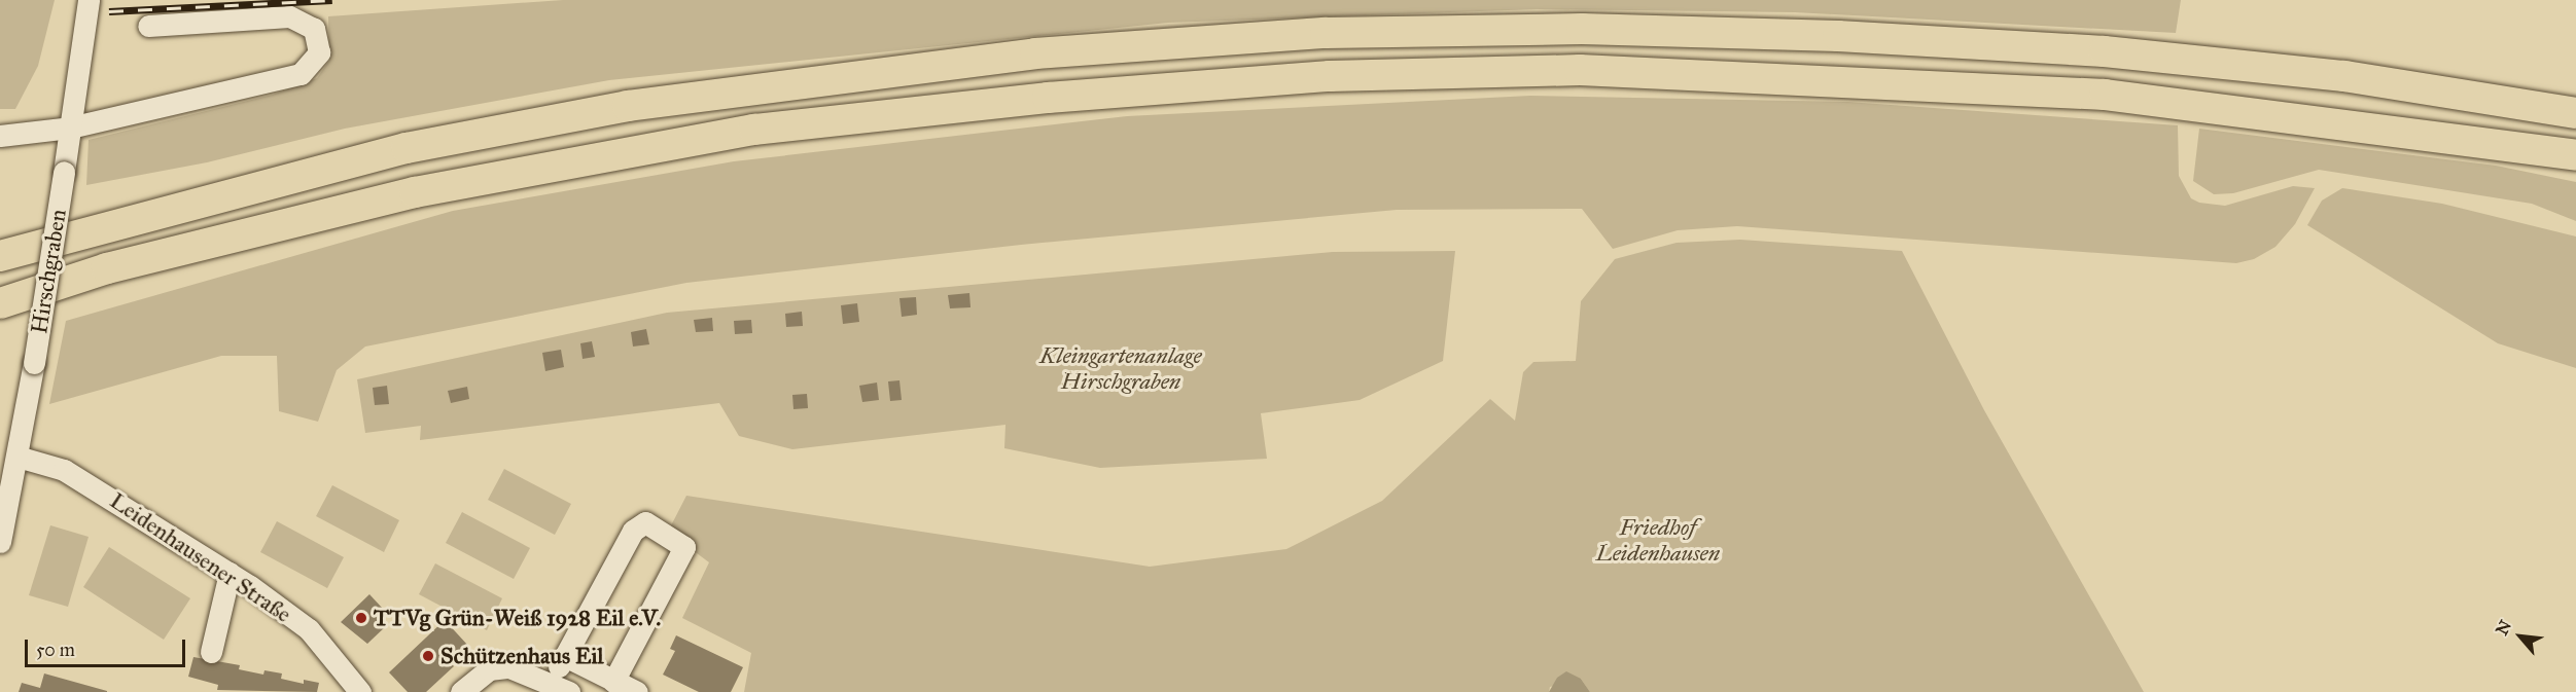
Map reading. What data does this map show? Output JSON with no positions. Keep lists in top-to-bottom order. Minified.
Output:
{"streets":{"street":["Hirschgraben","Leidenhausener Straße"]},"crossings":[["Hirschgraben","Leidenhausener Straße"]],"parks":["Kleingartenanlage Hirschgraben","Friedhof Leidenhausen"],"places":["TTVg Grün-Weiß 1928 Eil e.V.","Schützenhaus Eil"],"scale_bar":"50 m","north":"top left"}
